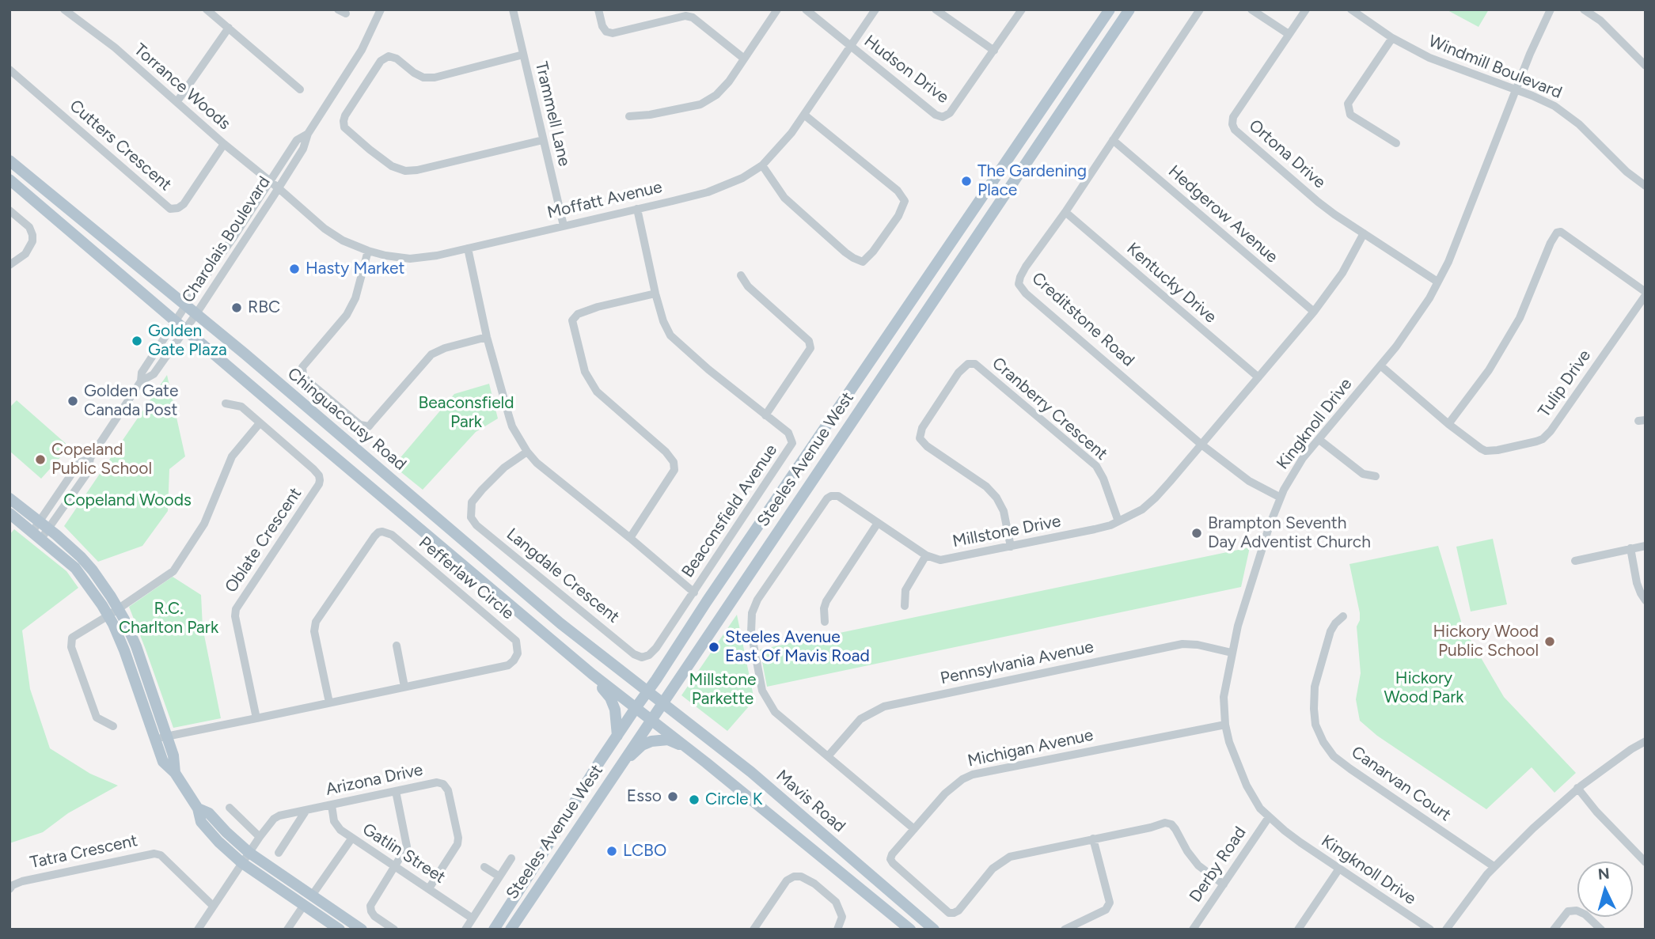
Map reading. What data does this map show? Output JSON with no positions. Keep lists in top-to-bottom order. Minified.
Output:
{"streets":{"main road":["Chinguacousy Road","Steeles Avenue West","Mavis Road"],"street":["Windmill Boulevard","Hudson Drive","Torrance Woods","Trammell Lane","Cutters Crescent","Ortona Drive","Moffatt Avenue","Hedgerow Avenue","Charolais Boulevard","Kentucky Drive","Creditstone Road","Tulip Drive","Cranberry Crescent","Kingknoll Drive","Beaconsfield Avenue","Millstone Drive","Oblate Crescent","Langdale Crescent","Pefferlaw Circle","Pennsylvania Avenue","Michigan Avenue","Arizona Drive","Canarvan Court","Tatra Crescent","Gatlin Street","Derby Road"]},"crossings":[["Windmill Boulevard","Kingknoll Drive"],["Hudson Drive","Moffatt Avenue"],["Torrance Woods","Cutters Crescent"],["Torrance Woods","Moffatt Avenue"],["Torrance Woods","Charolais Boulevard"],["Trammell Lane","Moffatt Avenue"],["Ortona Drive","Kingknoll Drive"],["Ortona Drive","Millstone Drive"],["Moffatt Avenue","Charolais Boulevard"],["Moffatt Avenue","Beaconsfield Avenue"],["Hedgerow Avenue","Creditstone Road"],["Hedgerow Avenue","Millstone Drive"],["Charolais Boulevard","Chinguacousy Road"],["Kentucky Drive","Creditstone Road"],["Kentucky Drive","Millstone Drive"],["Creditstone Road","Kingknoll Drive"],["Creditstone Road","Millstone Drive"],["Tulip Drive","Kingknoll Drive"],["Cranberry Crescent","Millstone Drive"],["Chinguacousy Road","Steeles Avenue West"],["Chinguacousy Road","Mavis Road"],["Kingknoll Drive","Pennsylvania Avenue"],["Kingknoll Drive","Michigan Avenue"],["Kingknoll Drive","Derby Road"],["Steeles Avenue West","Mavis Road"],["Beaconsfield Avenue","Langdale Crescent"],["Millstone Drive","Pennsylvania Avenue"],["Millstone Drive","Michigan Avenue"],["Oblate Crescent","Pefferlaw Circle"],["Michigan Avenue","Derby Road"],["Arizona Drive","Tatra Crescent"],["Arizona Drive","Gatlin Street"]],"parks":["Beaconsfield Park","Copeland Woods","R.C. Charlton Park","Hickory Wood Park","Millstone Parkette"],"places":["The Gardening Place","Hasty Market","RBC","Golden Gate Plaza","Golden Gate Canada Post","Copeland Public School","Brampton Seventh Day Adventist Church","Hickory Wood Public School","Steeles Avenue East Of Mavis Road","Esso","Circle K","LCBO"],"north":"top"}
